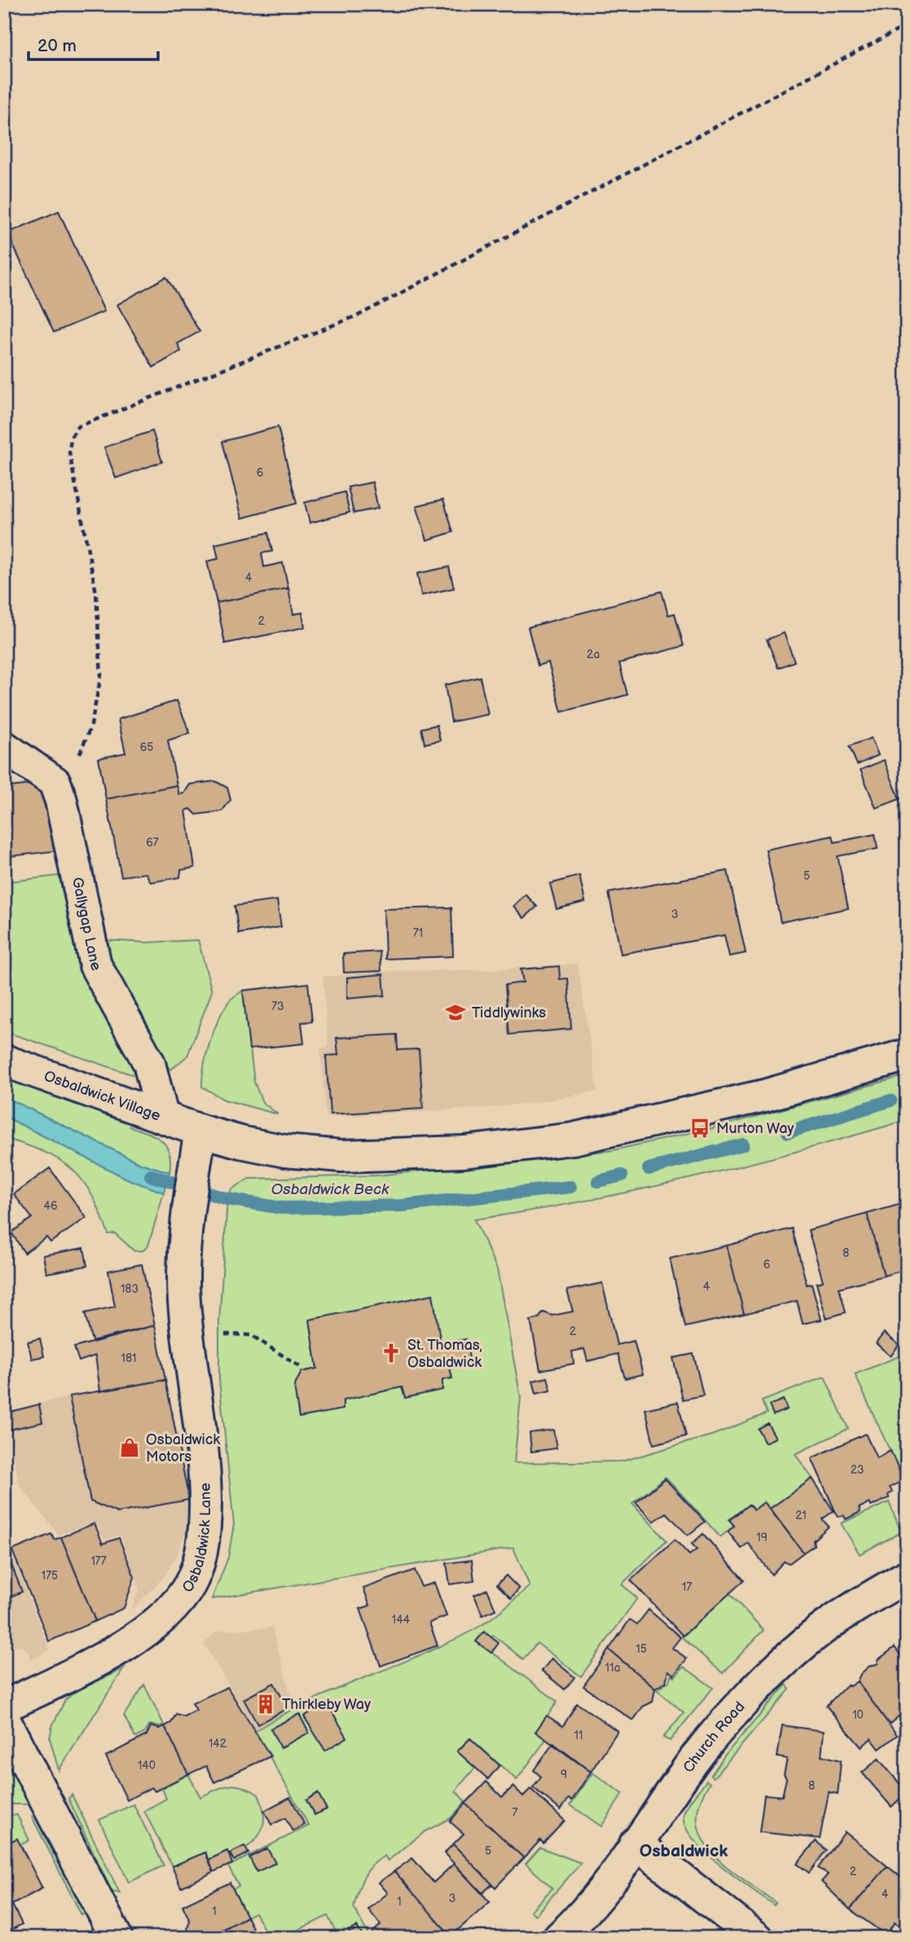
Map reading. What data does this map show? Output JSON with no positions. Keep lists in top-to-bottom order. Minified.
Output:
{"streets":{"street":["Gallygap Lane","Osbaldwick Village","Osbaldwick Lane","Church Road"]},"crossings":[["Gallygap Lane","Osbaldwick Village"],["Osbaldwick Village","Osbaldwick Lane"]],"districts":["Osbaldwick"],"water":["Osbaldwick Beck"],"places":{"school or university":["Tiddlywinks"],"bus stop":["Murton Way"],"church":["St. Thomas, Osbaldwick"],"shop":["Osbaldwick Motors"],"building":["Thirkleby Way"]},"house_numbers":["6","4","2","2a","65","67","5","3","71","73","46","8","6","4","183","2","181","23","21","19","177","175","17","144","15","11a","10","11","142","140","9","8","7","5","2","4","3","1","1"],"scale_bar":"20 m"}
